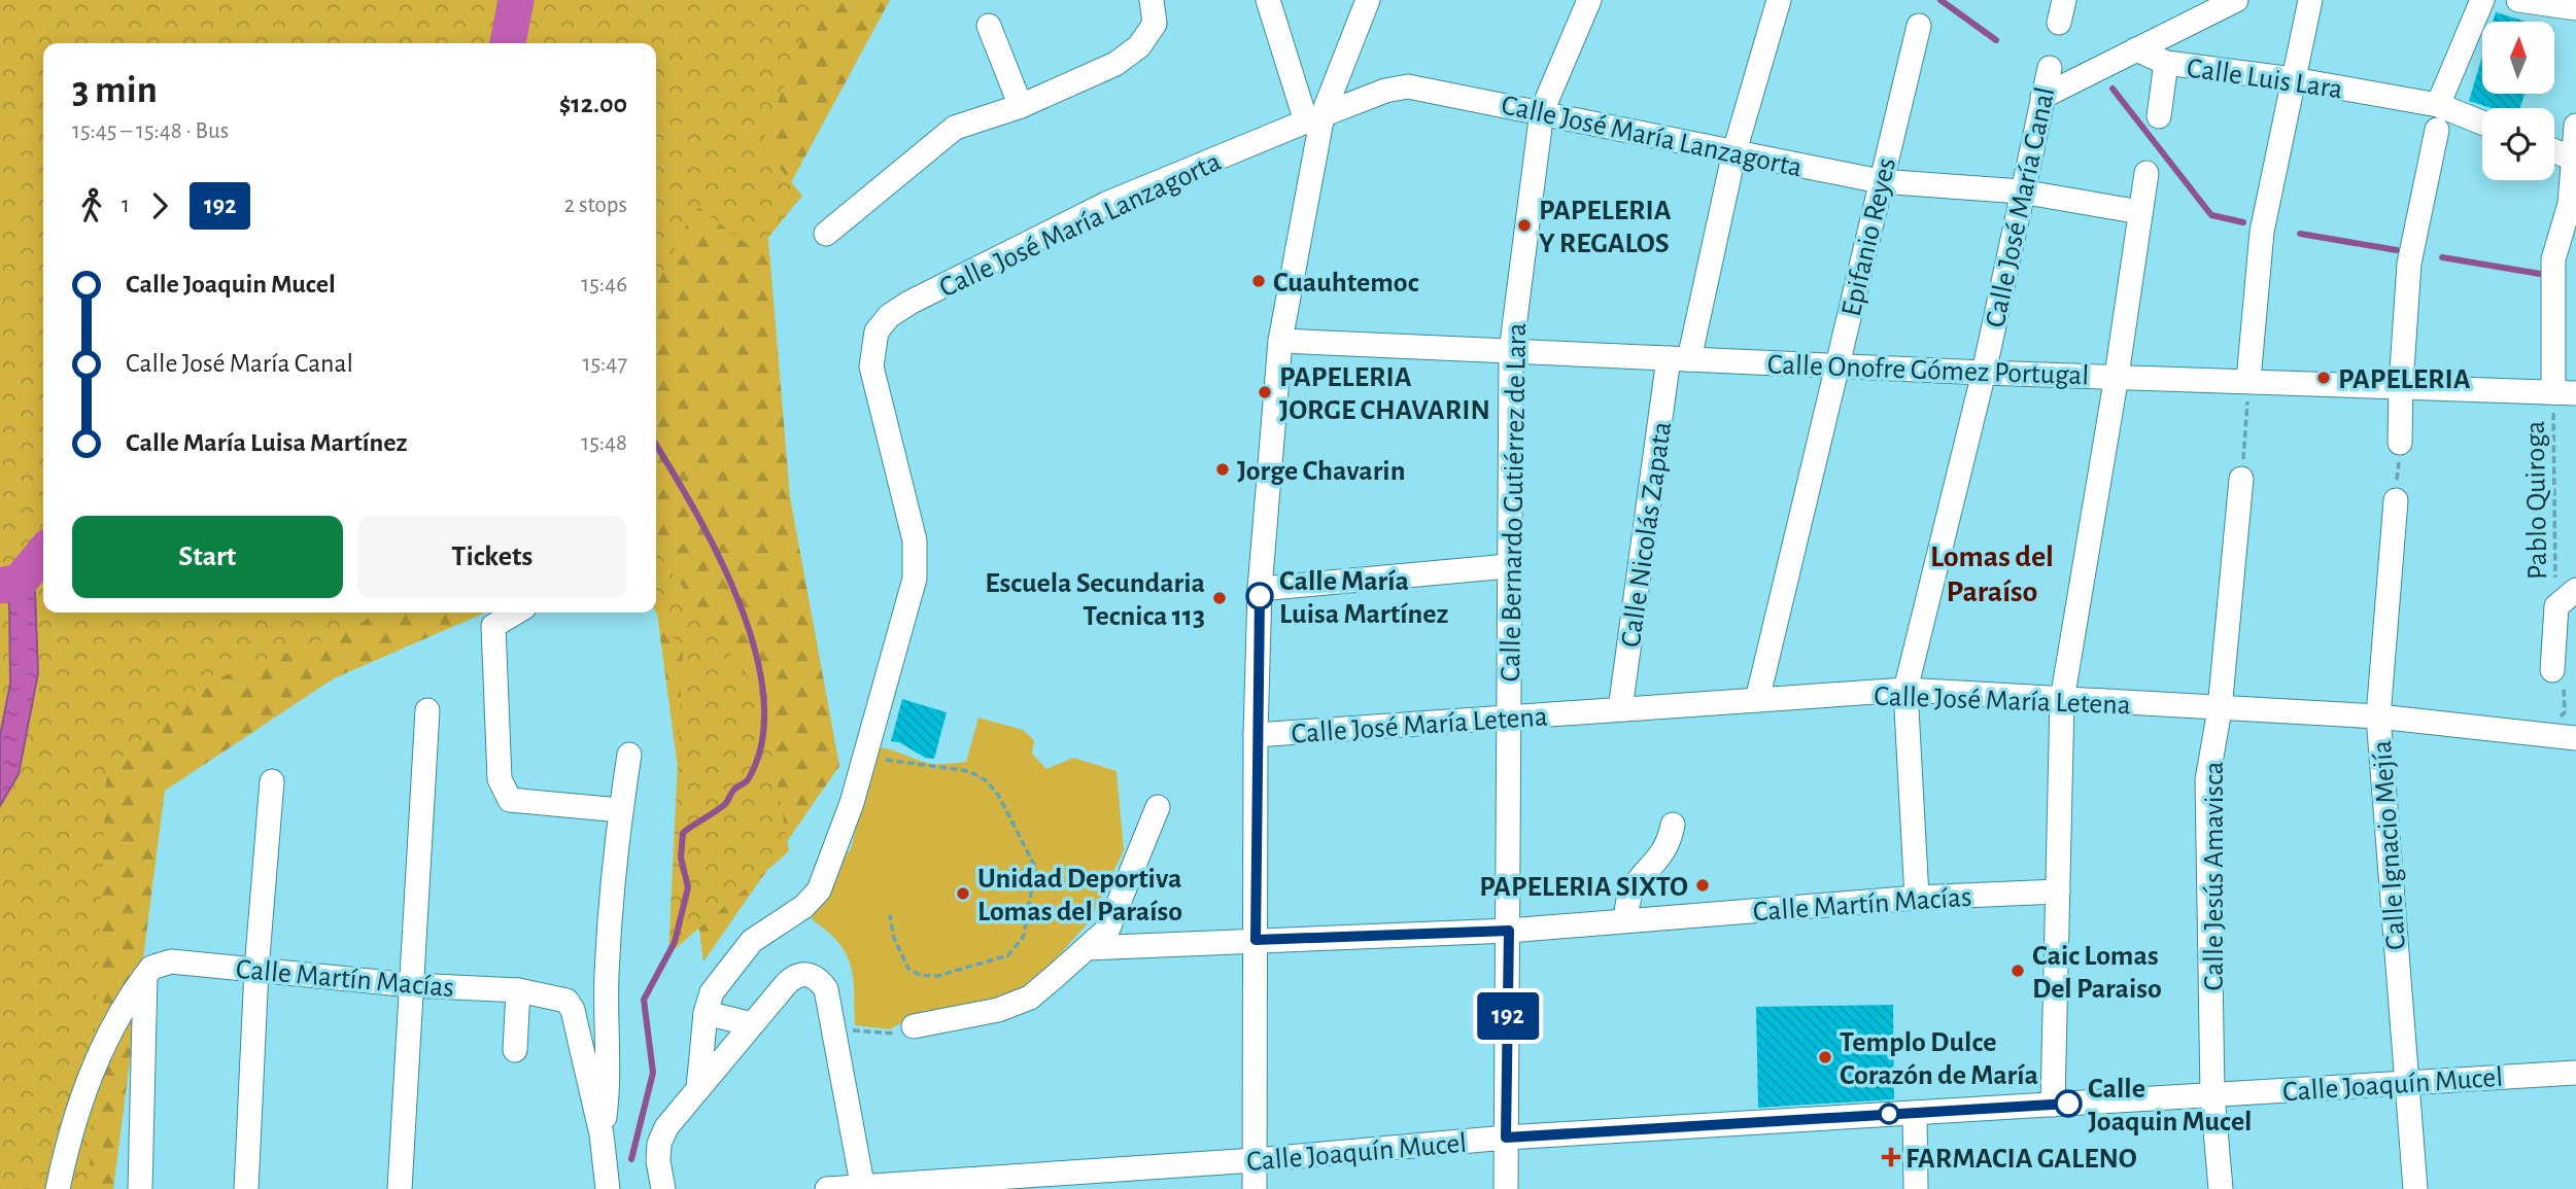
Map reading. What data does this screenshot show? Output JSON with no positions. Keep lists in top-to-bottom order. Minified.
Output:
{"streets":{"street":["Calle Luis Lara","Calle José María Lanzagorta","Calle José María Canal","Epifanio Reyes","Calle Onofre Gómez Portugal","Calle Bernardo Gutiérrez de Lara","Calle Nicolás Zapata","Calle José María Letena","Calle Ignacio Mejía","Calle Jesús Amavisca","Calle Martín Macías","Calle Joaquín Mucel"],"path":["Pablo Quiroga"]},"crossings":[["Calle José María Lanzagorta","Calle José María Canal"],["Calle José María Lanzagorta","Epifanio Reyes"],["Calle José María Lanzagorta","Calle Bernardo Gutiérrez de Lara"],["Calle José María Lanzagorta","Calle Nicolás Zapata"],["Calle José María Canal","Calle Onofre Gómez Portugal"],["Calle José María Canal","Calle José María Letena"],["Calle José María Canal","Calle Martín Macías"],["Epifanio Reyes","Calle Onofre Gómez Portugal"],["Epifanio Reyes","Calle José María Letena"],["Calle Onofre Gómez Portugal","Pablo Quiroga"],["Calle Onofre Gómez Portugal","Calle Bernardo Gutiérrez de Lara"],["Calle Onofre Gómez Portugal","Calle Nicolás Zapata"],["Calle Bernardo Gutiérrez de Lara","Calle José María Letena"],["Calle Bernardo Gutiérrez de Lara","Calle Martín Macías"],["Calle Bernardo Gutiérrez de Lara","Calle Joaquín Mucel"],["Calle Nicolás Zapata","Calle José María Letena"],["Calle José María Letena","Calle Ignacio Mejía"],["Calle José María Letena","Calle Jesús Amavisca"],["Calle Ignacio Mejía","Calle Joaquín Mucel"],["Calle Jesús Amavisca","Calle Joaquín Mucel"]],"districts":["Lomas del Paraíso"],"places":{"other":["PAPELERIA Y REGALOS","Cuauhtemoc","PAPELERIA","PAPELERIA JORGE CHAVARIN","Jorge Chavarin","Calle María Luisa Martínez","Escuela Secundaria Tecnica 113","PAPELERIA SIXTO","Unidad Deportiva Lomas del Paraíso","Caic Lomas Del Paraiso","Templo Dulce Corazón de María","Calle Joaquin Mucel"],"health":["FARMACIA GALENO"]},"lines":["bus line 192"],"north":"top","page":{"on_map":"192","heading":["3 min","15:45 – 15:48 · Bus","$12.00"],"legs":["1","192","2 stops"],"list":[{"name":"Calle Joaquin Mucel","value":"15:46"},{"name":"Calle José María Canal","value":"15:47"},{"name":"Calle María Luisa Martínez","value":"15:48"}],"buttons":["Start","Tickets"]}}
